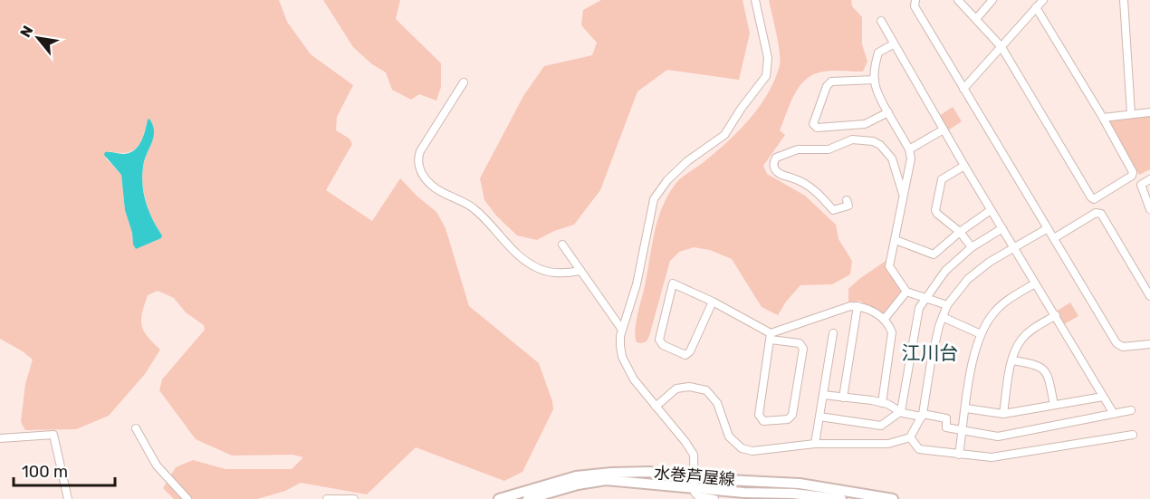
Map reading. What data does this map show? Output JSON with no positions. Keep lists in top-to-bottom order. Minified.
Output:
{"streets":{"main road":["水巻芦屋線"]},"districts":["江川台"],"scale_bar":"100 m","north":"top left"}
